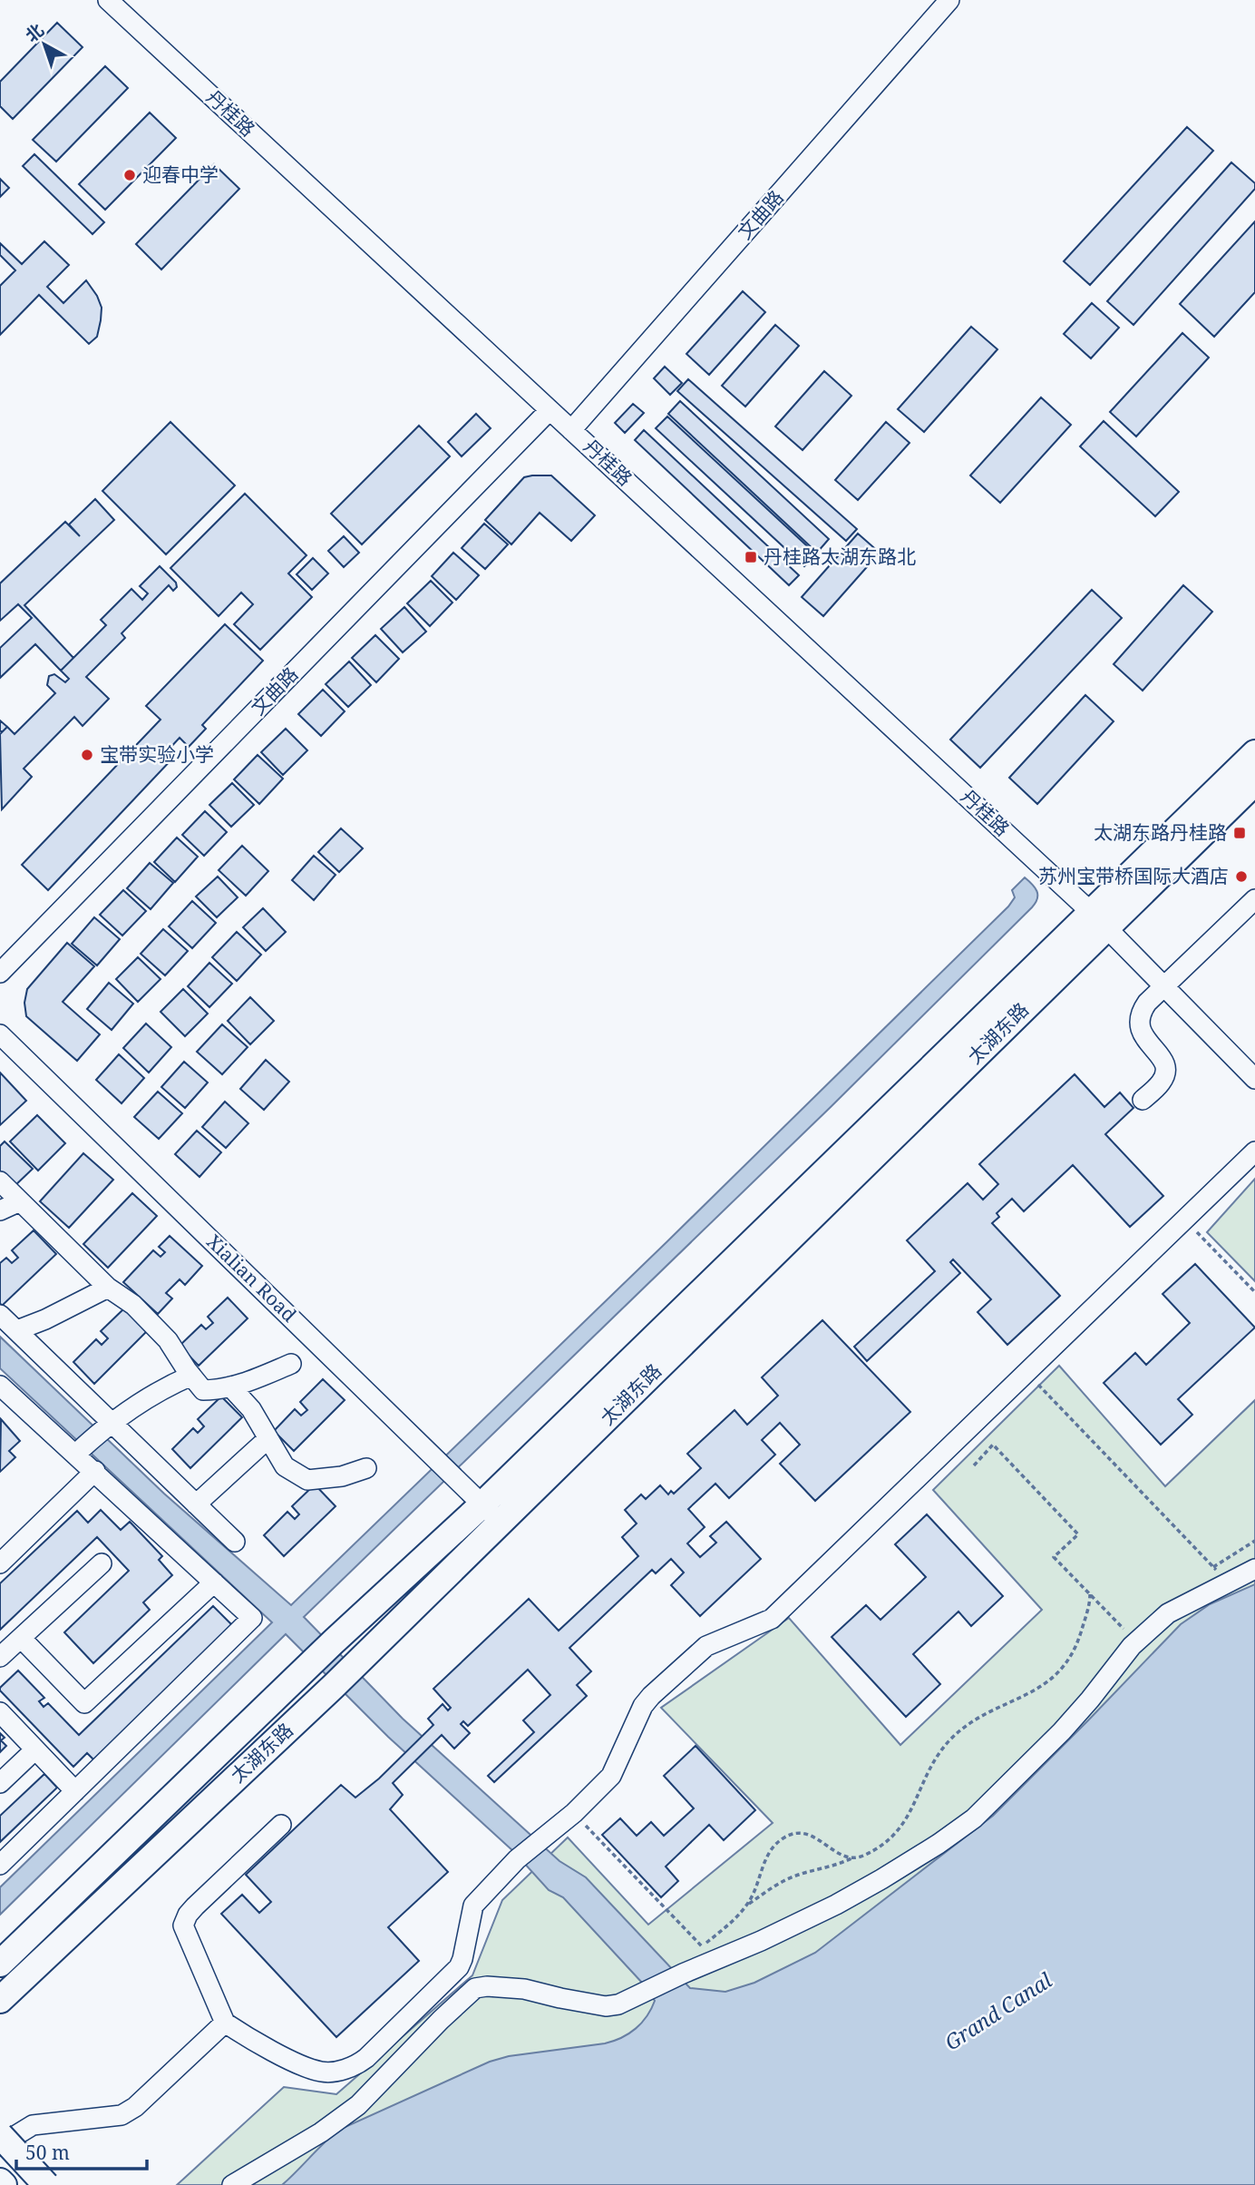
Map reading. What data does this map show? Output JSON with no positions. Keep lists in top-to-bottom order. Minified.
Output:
{"streets":{"main road":["太湖东路"],"street":["丹桂路","文曲路","Xialian Road"]},"crossings":[["丹桂路","文曲路"],["丹桂路","太湖东路"],["太湖东路","Xialian Road"]],"water":["Grand Canal"],"places":{"other":["迎春中学","宝带实验小学","苏州宝带桥国际大酒店"],"transit":["丹桂路太湖东路北","太湖东路丹桂路"]},"scale_bar":"50 m","north":"top left"}
